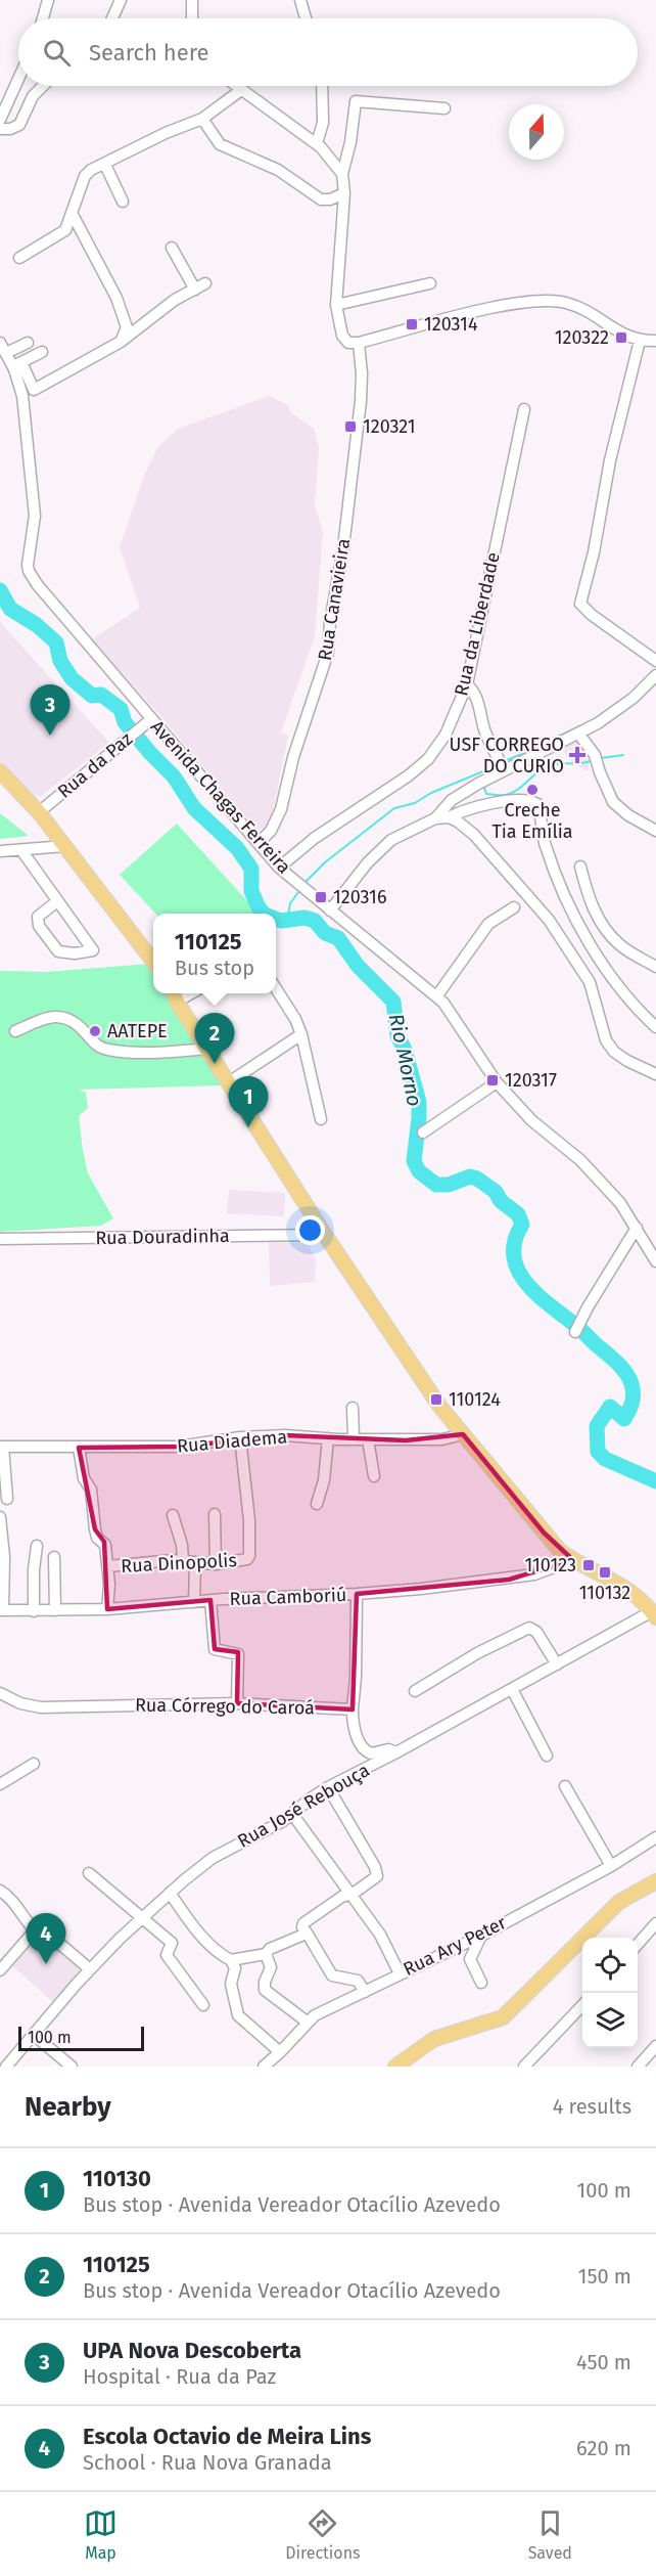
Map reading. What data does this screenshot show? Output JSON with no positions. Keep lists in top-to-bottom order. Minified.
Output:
{"streets":{"street":["Rua Canavieira","Rua da Liberdade","Rua da Paz","Avenida Chagas Ferreira","Rua Douradinha","Rua Diadema","Rua Dinopolis","Rua Camboriú","Rua Córrego do Caroá","Rua José Rebouça","Rua Ary Peter"]},"crossings":[["Rua Canavieira","Avenida Chagas Ferreira"],["Rua da Liberdade","Avenida Chagas Ferreira"],["Rua da Paz","Avenida Chagas Ferreira"],["Rua Diadema","Rua Dinopolis"]],"water":["Rio Morno"],"places":{"transit":["120314","120322","120321","120316","120317","110124","110123","110132"],"health":["USF CORREGO DO CURIO"],"other":["Creche Tia Emília","AATEPE"]},"scale_bar":"100 m","north":"top","page":{"search":"Search here","pins":["3","2","1","4"],"popup":["110125","Bus stop"],"scale":"100 m","heading":["Nearby","4 results"],"list":[{"mark":"1","name":"110130","note":"Bus stop · Avenida Vereador Otacílio Azevedo","value":"100 m"},{"mark":"2","name":"110125","note":"Bus stop · Avenida Vereador Otacílio Azevedo","value":"150 m"},{"mark":"3","name":"UPA Nova Descoberta","note":"Hospital · Rua da Paz","value":"450 m"},{"mark":"4","name":"Escola Octavio de Meira Lins","note":"School · Rua Nova Granada","value":"620 m"}],"nav":["Map","Directions","Saved"]}}
